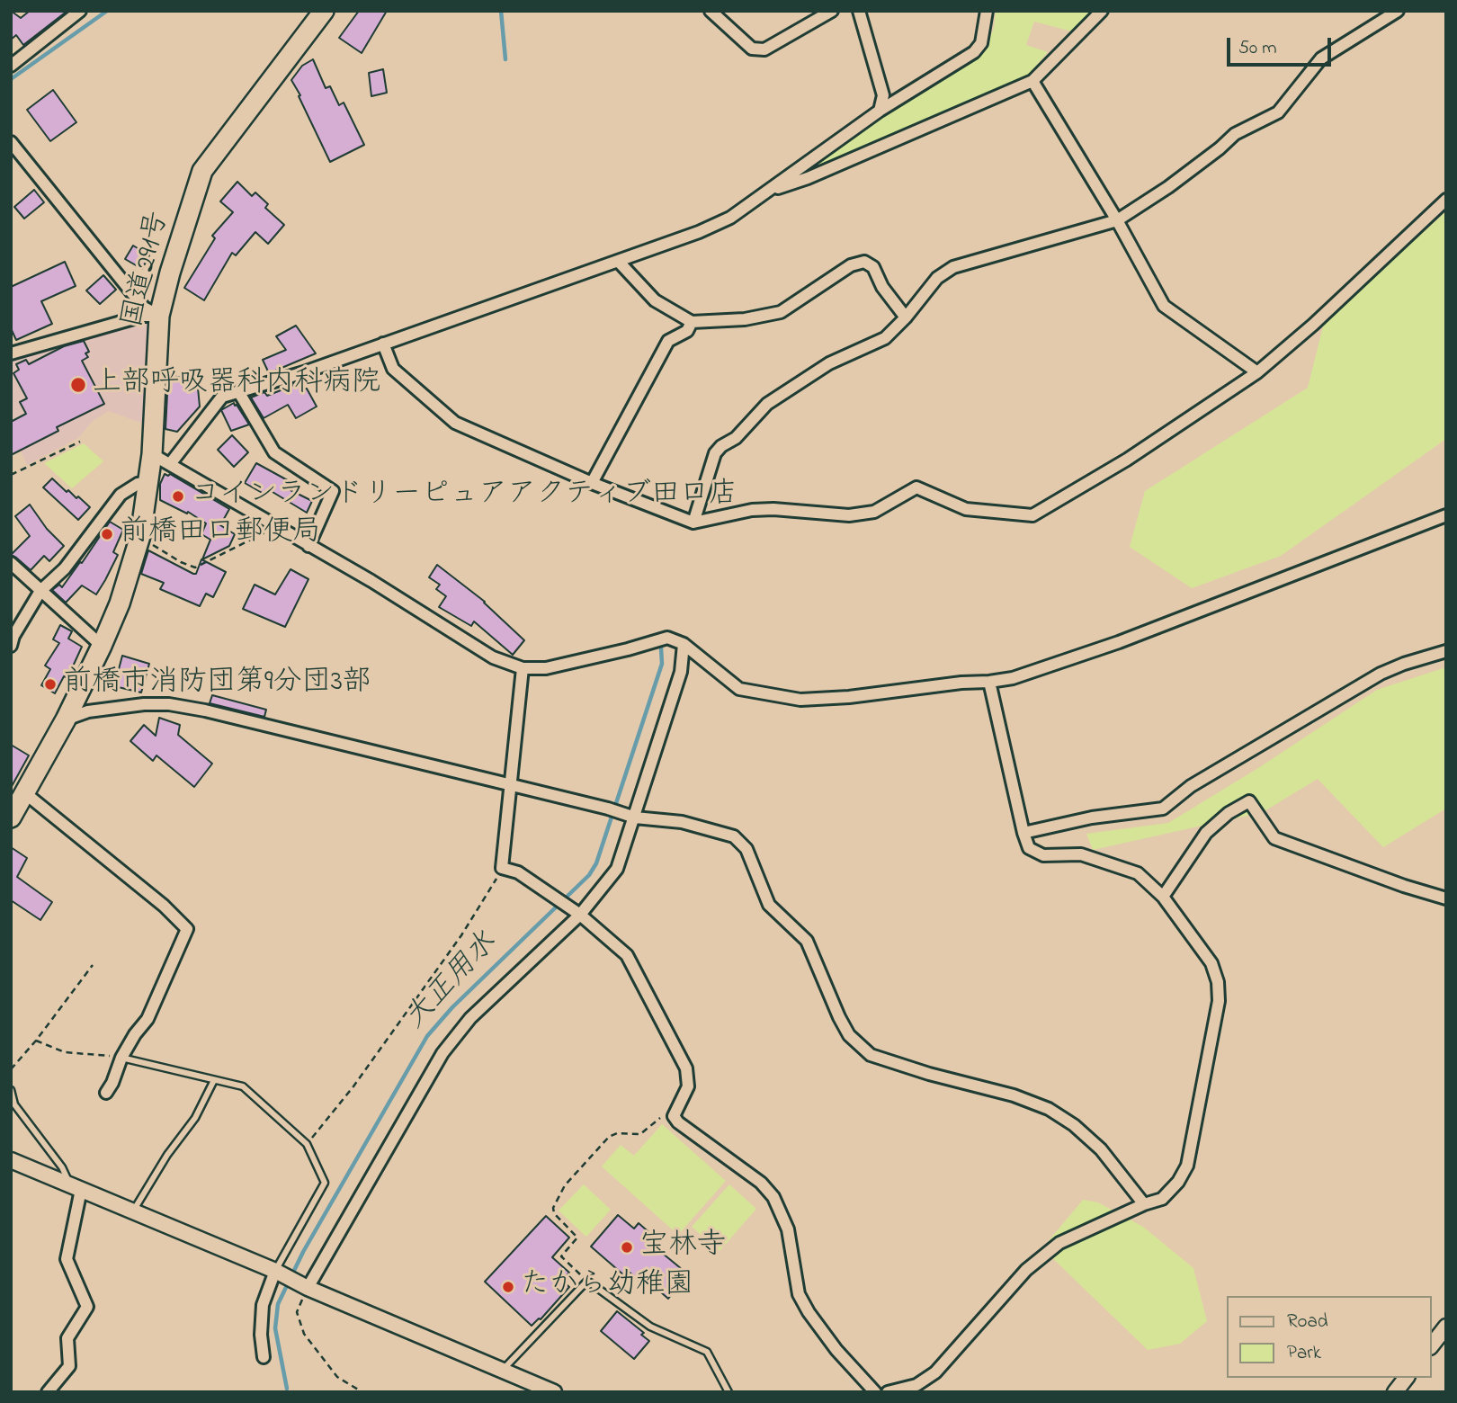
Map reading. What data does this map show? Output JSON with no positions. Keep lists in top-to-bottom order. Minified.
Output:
{"streets":{"highway":["国道291号"]},"water":["大正用水"],"places":["上部呼吸器科内科病院","コインランドリーピュアアクティブ田口店","前橋田口郵便局","前橋市消防団第9分団3部","宝林寺","たから幼稚園"],"legend":["Road","Park"],"scale_bar":"50 m"}
